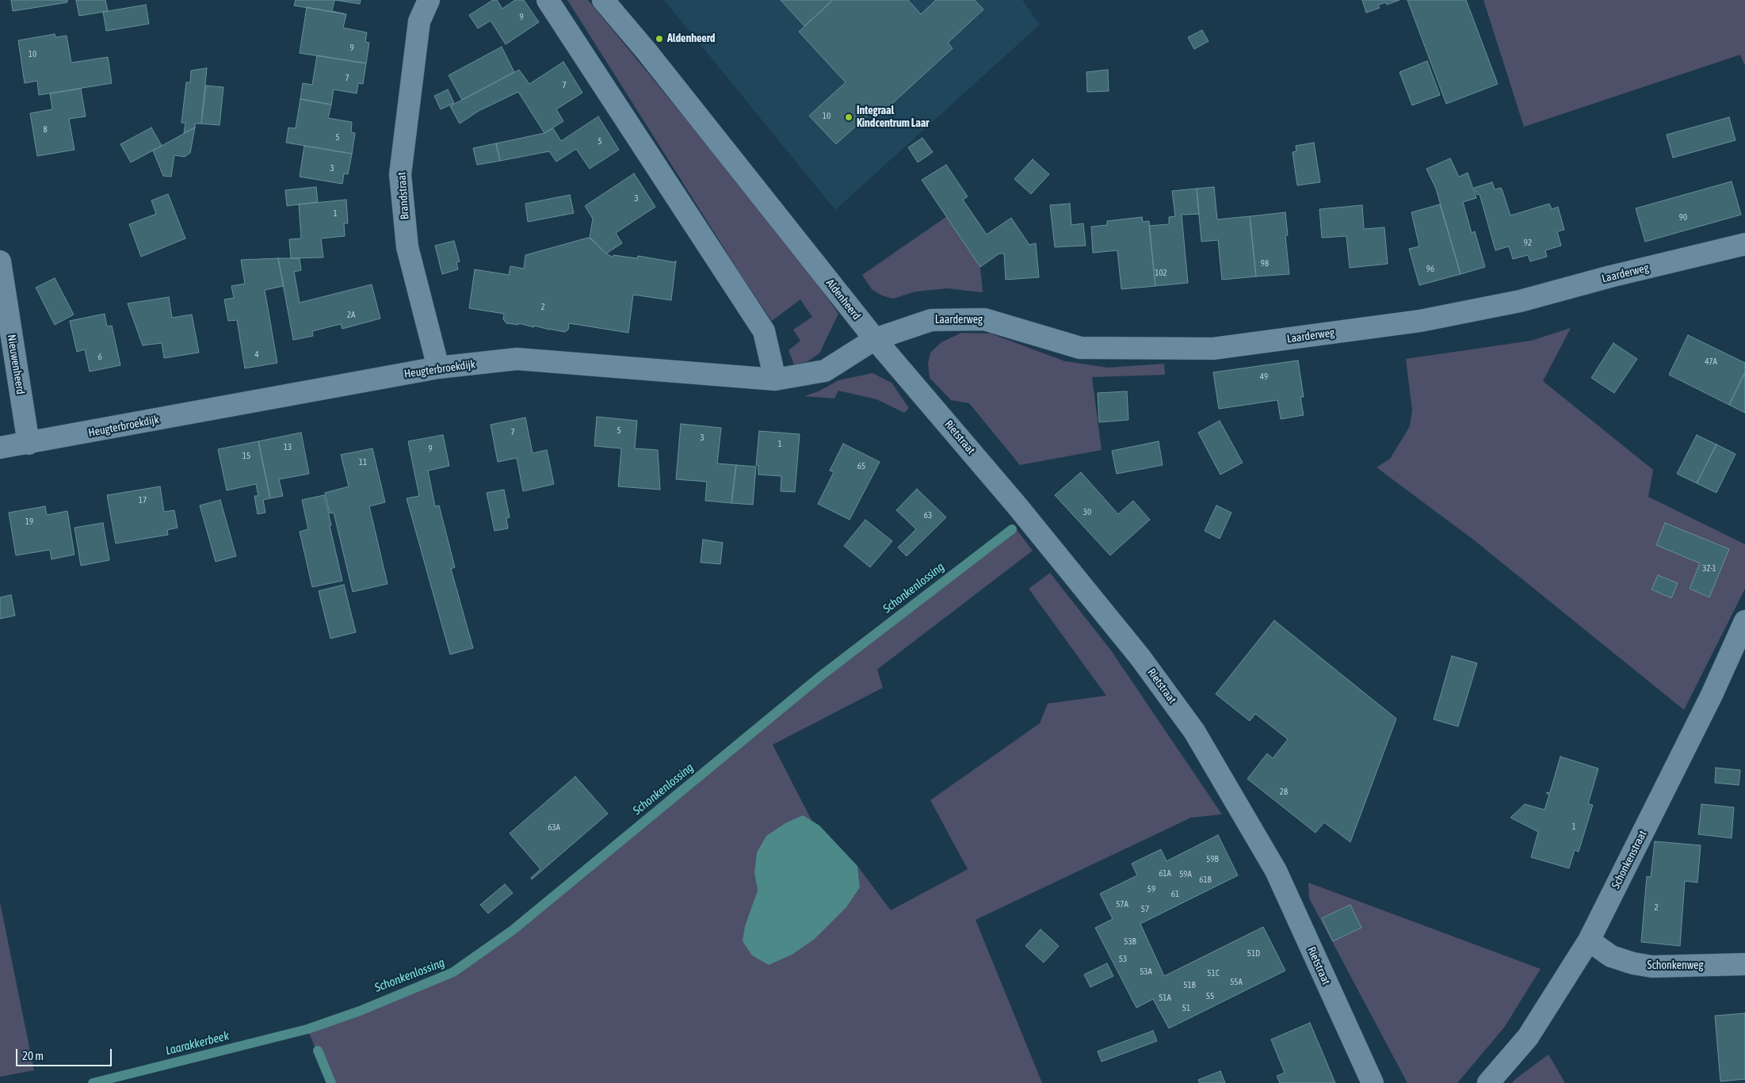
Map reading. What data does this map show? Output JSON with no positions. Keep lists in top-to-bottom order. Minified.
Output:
{"streets":{"street":["Brandstraat","Laarderweg","Aldenheerd","Nieuwenheerd","Heugterbroekdijk","Rietstraat","Schonkenstraat","Schonkenweg"]},"crossings":[["Brandstraat","Heugterbroekdijk"],["Laarderweg","Aldenheerd"],["Laarderweg","Heugterbroekdijk"],["Laarderweg","Rietstraat"],["Aldenheerd","Heugterbroekdijk"],["Aldenheerd","Rietstraat"],["Nieuwenheerd","Heugterbroekdijk"],["Heugterbroekdijk","Rietstraat"],["Schonkenstraat","Schonkenweg"]],"water":["Schonkenlossing","Laarakkerbeek"],"places":["Aldenheerd","Integraal Kindcentrum Laar"],"house_numbers":["9","9","10","7","7","10","8","5","5","3","3","1","90","92","98","96","102","2","2A","4","6","47A","49","5","7","3","1","13","9","15","11","65","17","30","63","19","3Z-1","28","1","63A","59B","61A","59A","61B","59","61","57A","2","57","53B","51D","53","53A","51C","55A","51B","55","51A","51"],"scale_bar":"20 m"}
